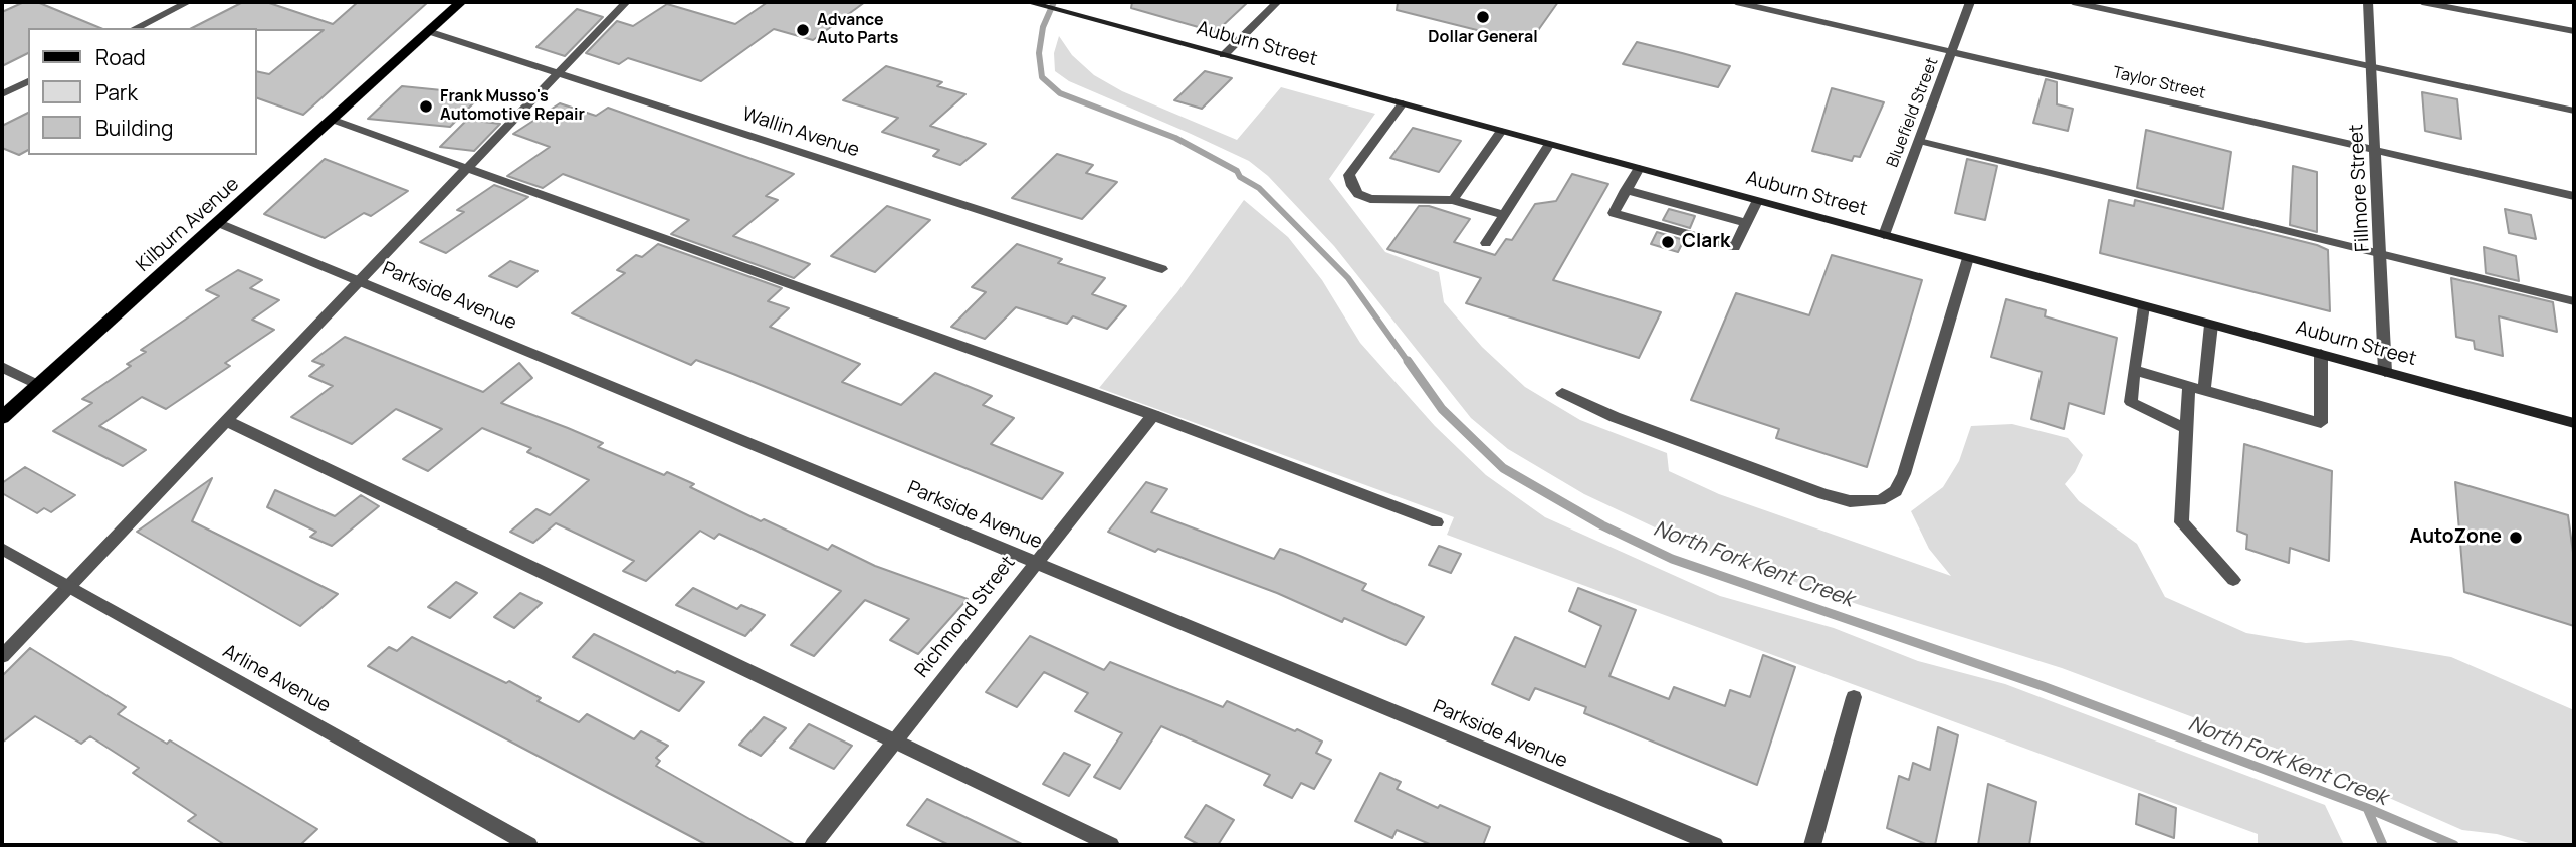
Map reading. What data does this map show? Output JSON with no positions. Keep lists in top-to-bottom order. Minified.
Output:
{"streets":{"main road":["Auburn Street","Kilburn Avenue"],"street":["Taylor Street","Bluefield Street","Wallin Avenue","Fillmore Street","Parkside Avenue","Richmond Street","Arline Avenue"]},"crossings":[["Auburn Street","Bluefield Street"],["Auburn Street","Fillmore Street"],["Taylor Street","Bluefield Street"],["Taylor Street","Fillmore Street"],["Wallin Avenue","Kilburn Avenue"],["Kilburn Avenue","Parkside Avenue"],["Parkside Avenue","Richmond Street"]],"water":["North Fork Kent Creek"],"places":["Dollar General","Advance Auto Parts","Frank Musso's Automotive Repair","Clark","AutoZone"],"legend":["Road","Park","Building"]}
